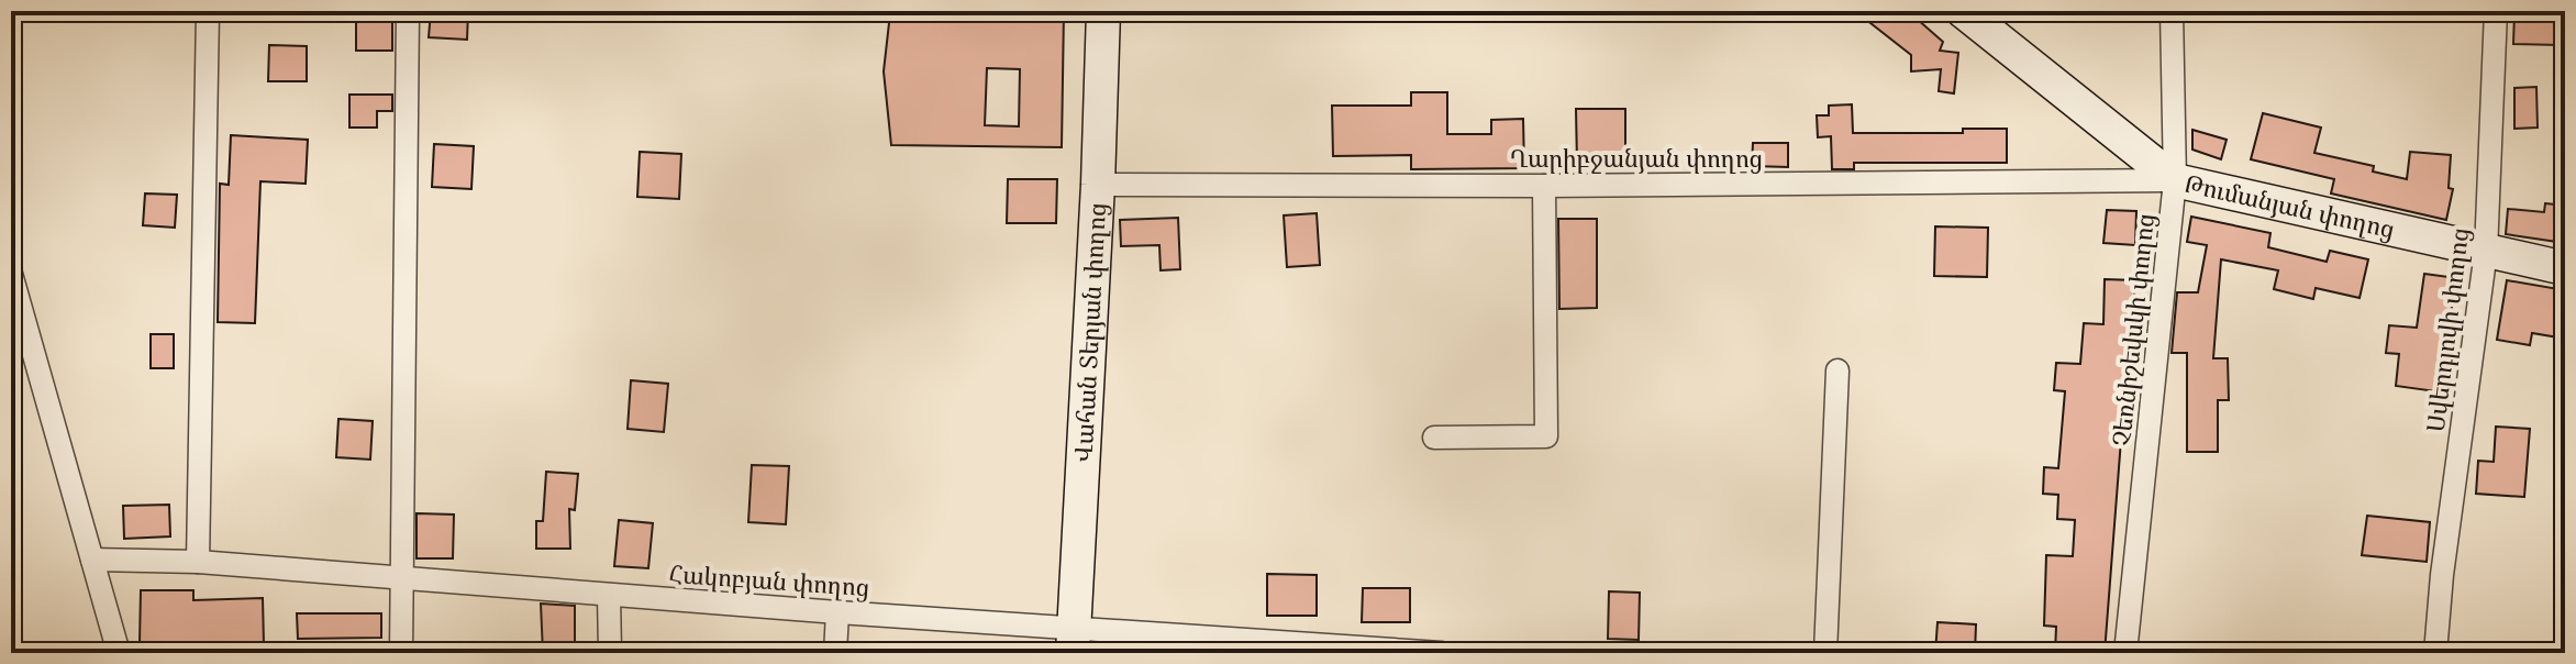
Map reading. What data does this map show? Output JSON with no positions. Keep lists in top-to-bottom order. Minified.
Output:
{"streets":{"main road":["Թումանյան փողոց","Վահան Տերյան փողոց"],"street":["Ղարիբջանյան փողոց","Չեռնիշեվսկի փողոց","Սվերդլովի փողոց","Հակոբյան փողոց"]},"crossings":[["Ղարիբջանյան փողոց","Թումանյան փողոց"],["Ղարիբջանյան փողոց","Չեռնիշեվսկի փողոց"],["Ղարիբջանյան փողոց","Վահան Տերյան փողոց"],["Թումանյան փողոց","Չեռնիշեվսկի փողոց"],["Թումանյան փողոց","Սվերդլովի փողոց"],["Վահան Տերյան փողոց","Հակոբյան փողոց"]]}
